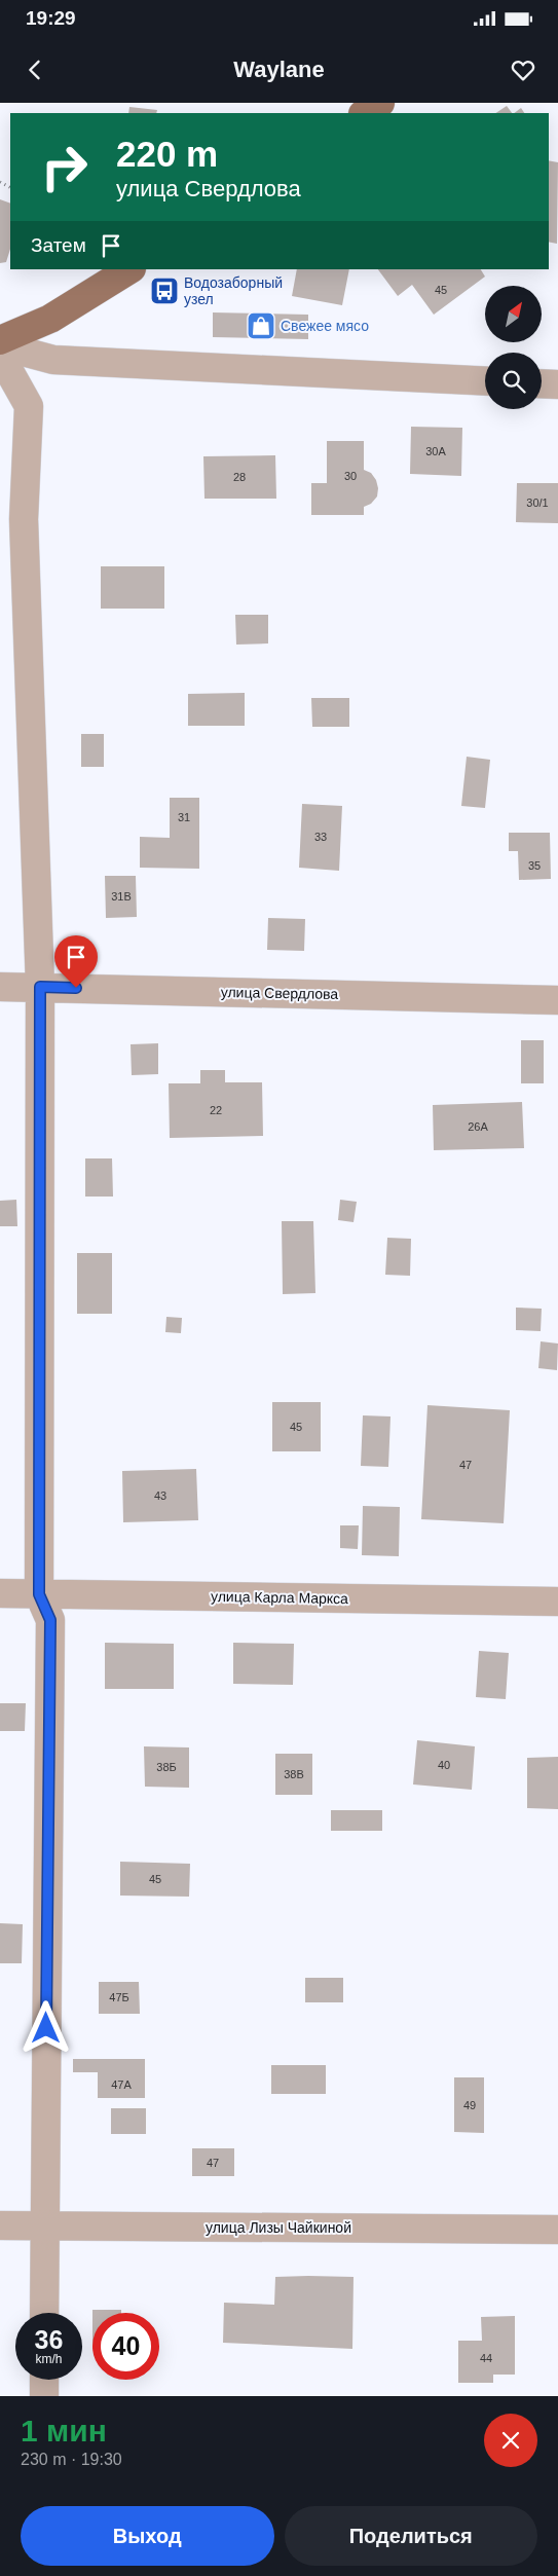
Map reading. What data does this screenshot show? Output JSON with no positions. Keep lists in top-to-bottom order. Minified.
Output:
{"streets":{"street":["улица Свердлова","улица Карла Маркса","улица Лизы Чайкиной"]},"places":{"bus stop":["Водозаборный узел"],"shop":["Свежее мясо"]},"house_numbers":["45","30А","30","28","30/1","31","33","35","31В","22","26А","45","47","43","40","38Б","38В","45","47Б","47А","49","47","44"],"north":"top right","page":{"status":"19:29","header":"Waylane","turn":["220 m","улица Свердлова"],"then":"Затем","speed":"36 km/h","limit":"40","heading":["1 мин","230 m · 19:30"],"buttons":["Выход","Поделиться"]}}
